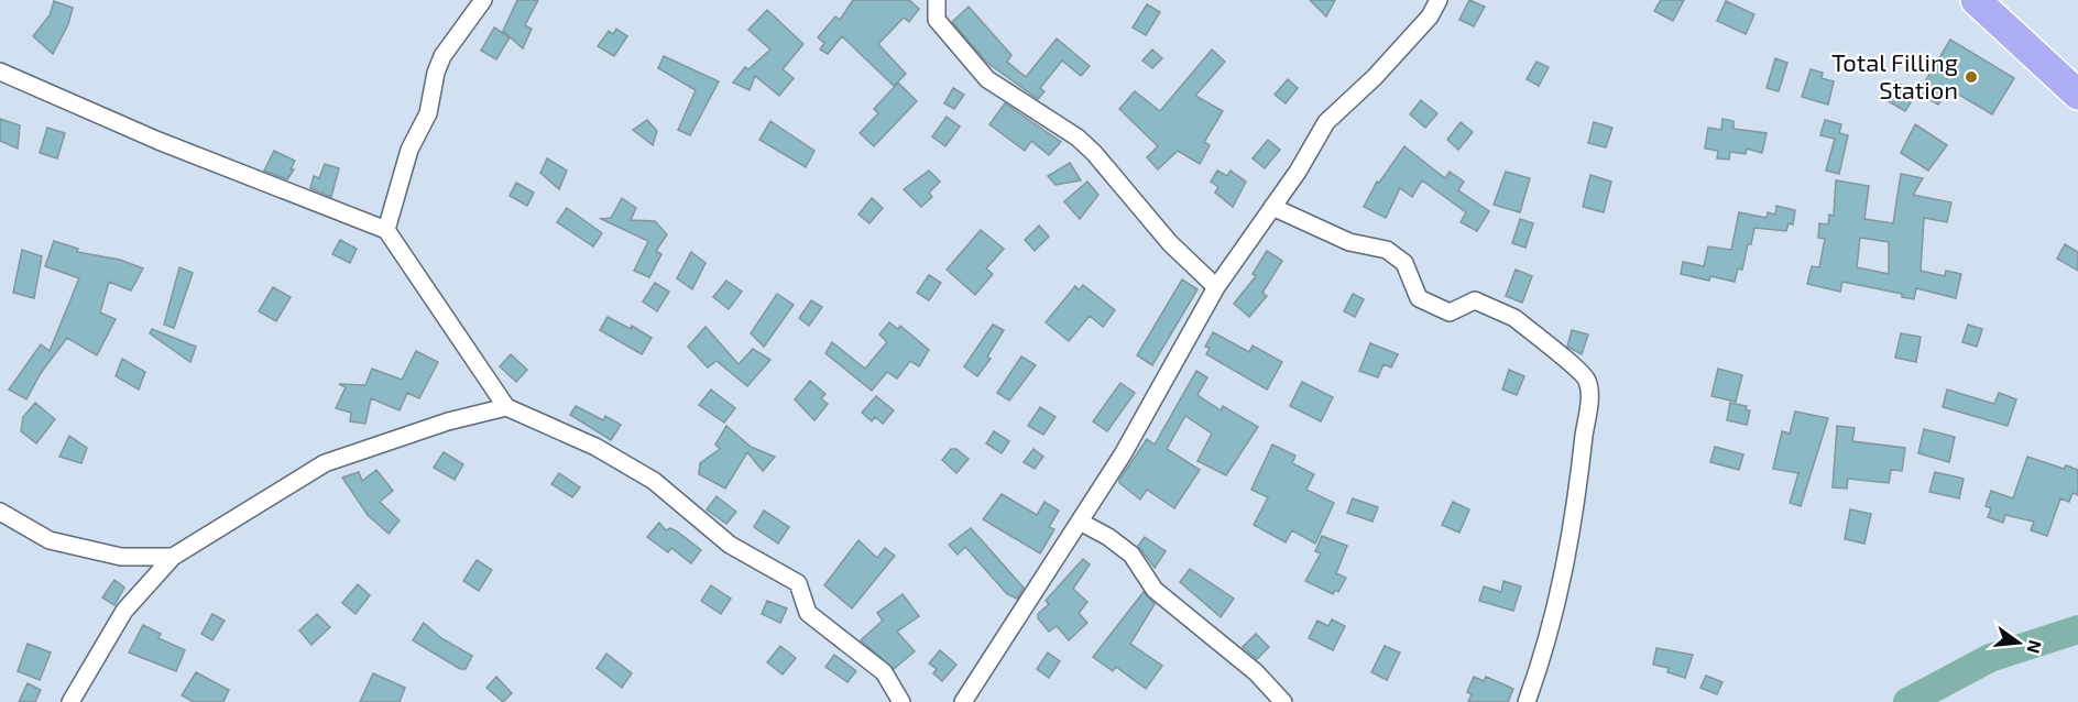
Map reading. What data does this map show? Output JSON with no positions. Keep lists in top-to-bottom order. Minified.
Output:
{"places":["Total Filling Station"],"north":"right"}
